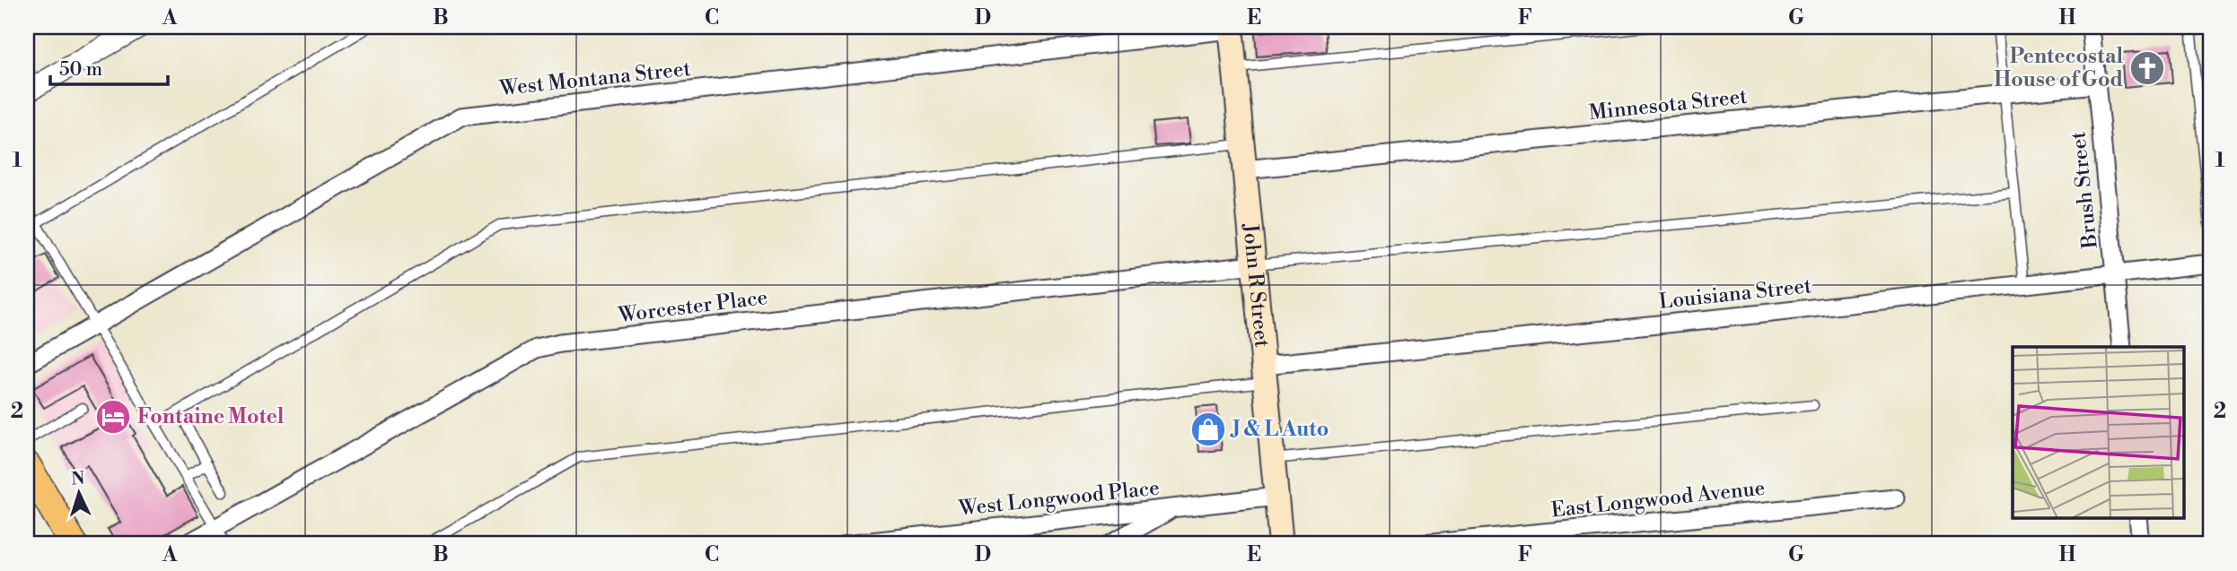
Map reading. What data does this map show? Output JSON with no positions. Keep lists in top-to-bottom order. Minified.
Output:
{"streets":{"main road":["John R Street"],"street":["West Montana Street","Minnesota Street","Brush Street","Louisiana Street","Worcester Place","West Longwood Place","East Longwood Avenue"]},"crossings":[["West Montana Street","John R Street"],["Minnesota Street","Brush Street"],["Minnesota Street","John R Street"],["Brush Street","Louisiana Street"],["John R Street","Louisiana Street"],["John R Street","Worcester Place"],["John R Street","West Longwood Place"]],"places":{"church":["Pentecostal House of God"],"hotel":["Fontaine Motel"],"shop":["J & L Auto"]},"scale_bar":"50 m","north":"top","grid":{"columns":["A","B","C","D","E","F","G","H"],"rows":["1","2"]}}
